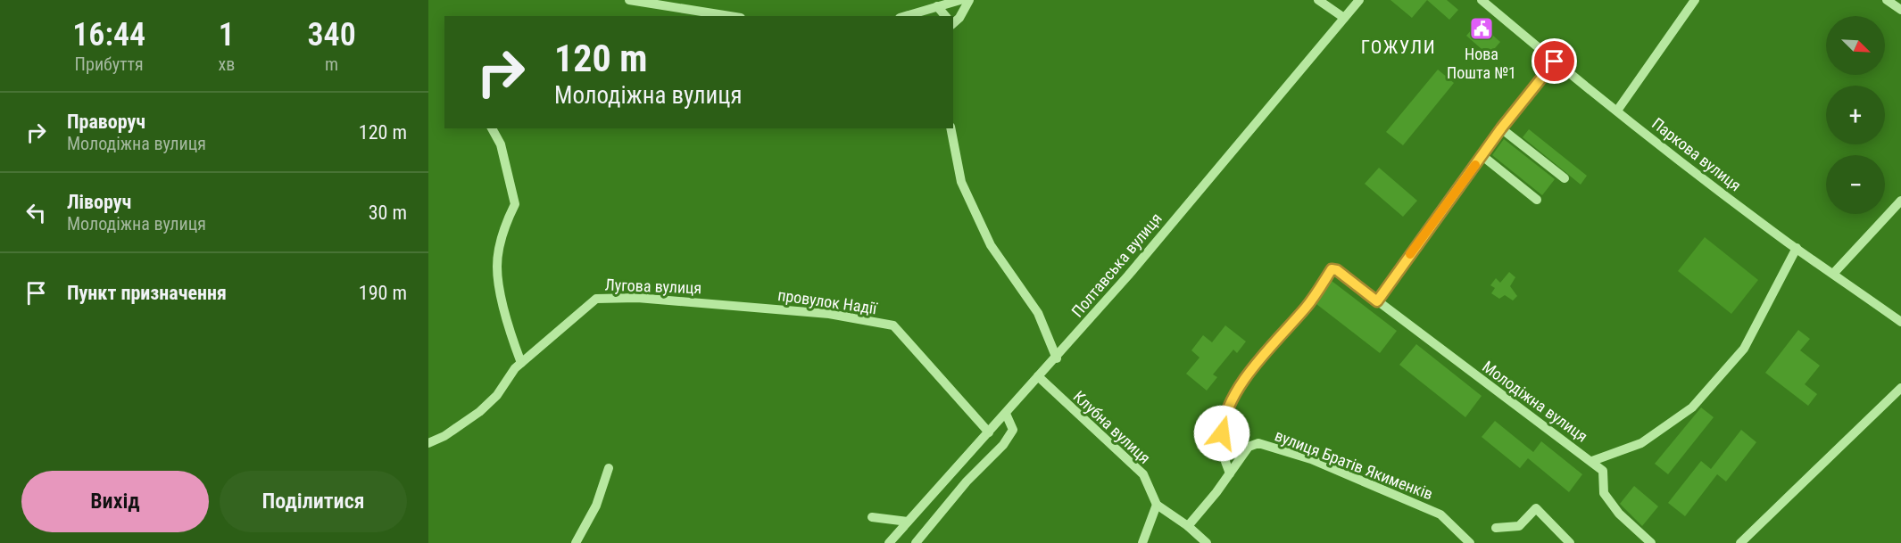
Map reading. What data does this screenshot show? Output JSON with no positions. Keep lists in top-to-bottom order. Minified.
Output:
{"streets":{"street":["Паркова вулиця","Полтавська вулиця","Лугова вулиця","провулок Надії","Молодіжна вулиця","Клубна вулиця","вулиця Братів Якименків"]},"crossings":[["Полтавська вулиця","провулок Надії"],["Полтавська вулиця","Клубна вулиця"],["Лугова вулиця","провулок Надії"],["Молодіжна вулиця","вулиця Братів Якименків"]],"districts":["ГОЖУЛИ"],"places":{"public building":["Нова Пошта №1"]},"north":"bottom right","page":{"eta":["16:44","Прибуття","1","хв","340","m"],"map_buttons":["+","−"],"turn":["120 m","Молодіжна вулиця"],"list":[{"name":"Праворуч","note":"Молодіжна вулиця","value":"120 m"},{"name":"Ліворуч","note":"Молодіжна вулиця","value":"30 m"},{"name":"Пункт призначення","value":"190 m"}],"buttons":["Вихід","Поділитися"]}}
